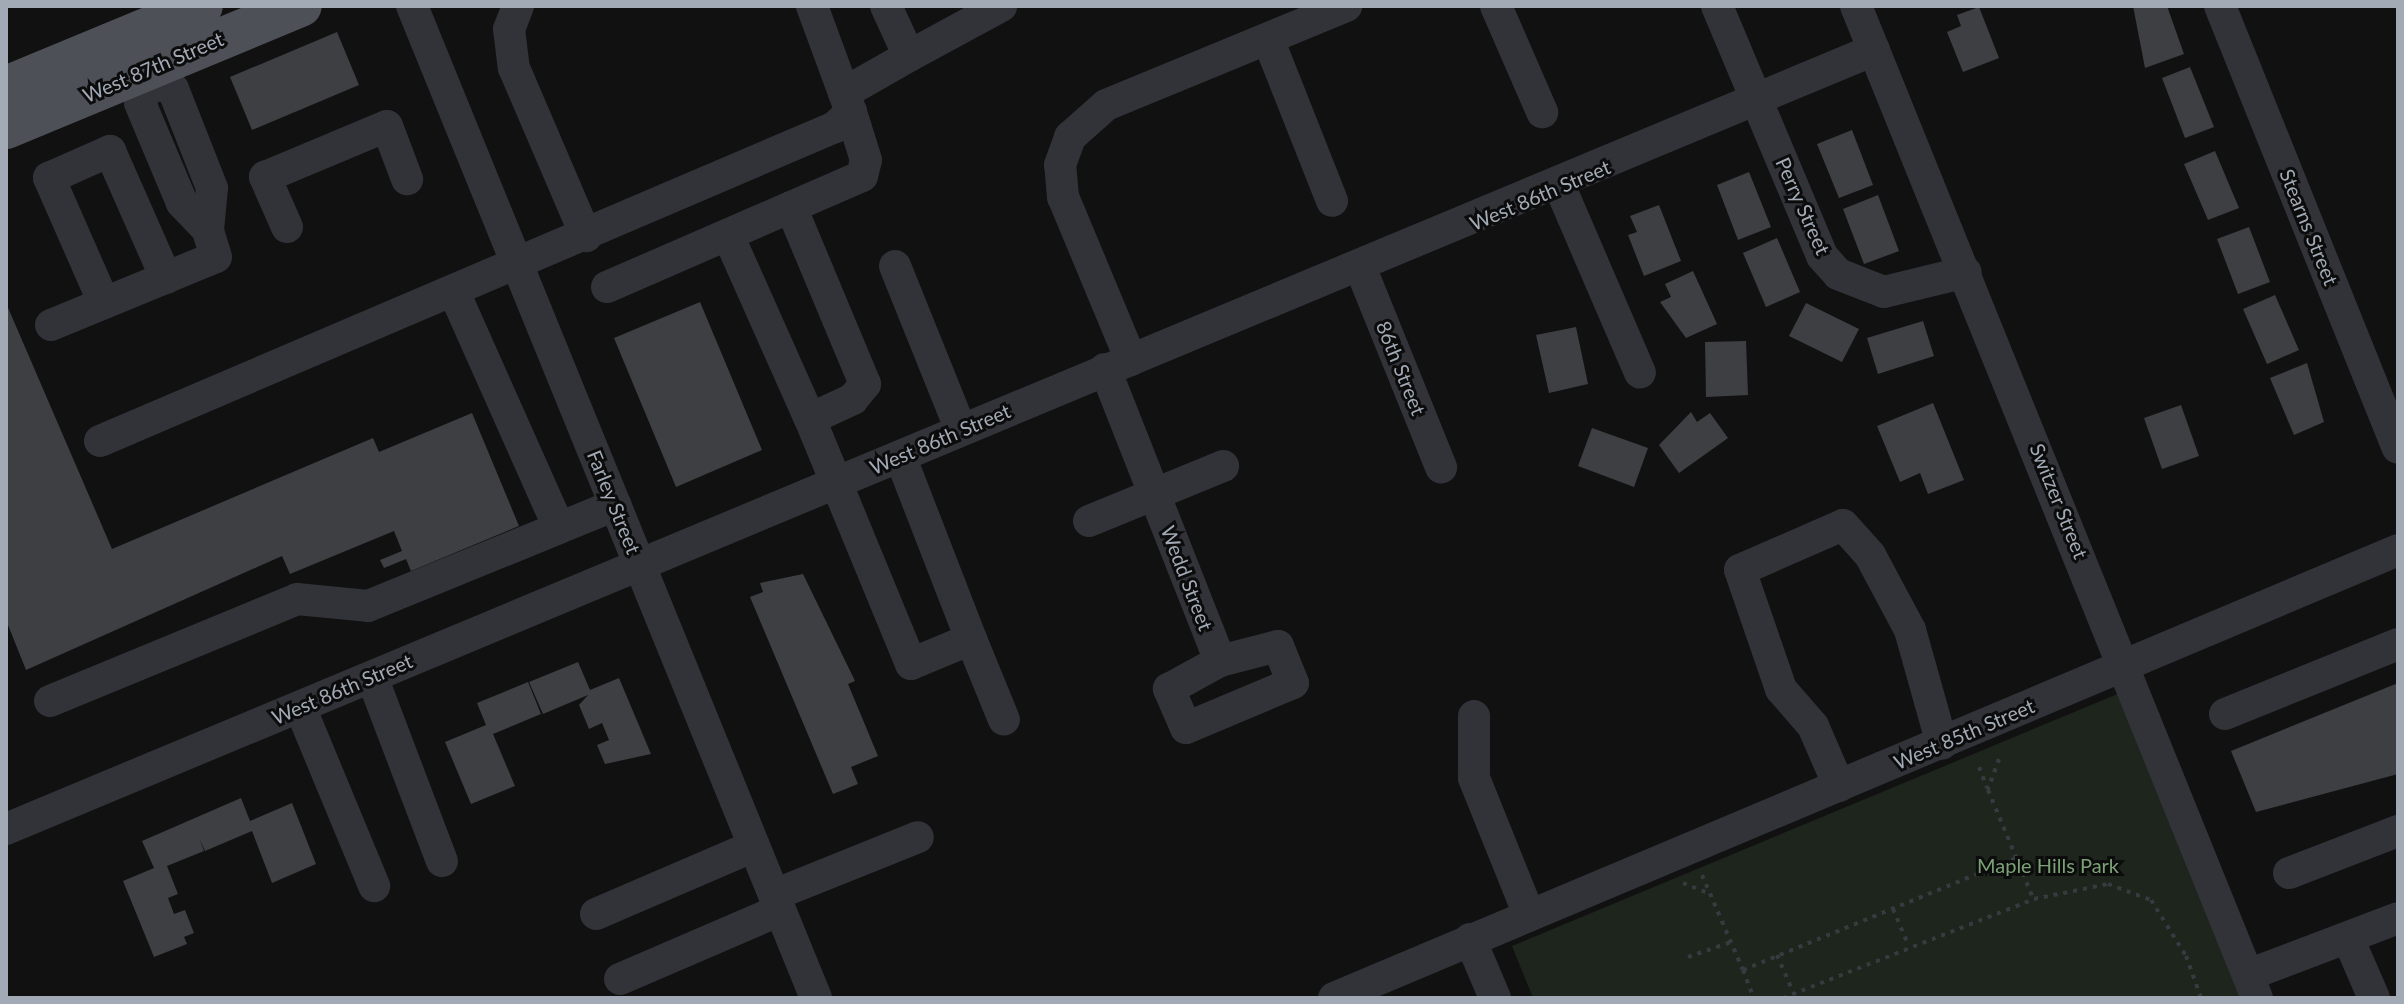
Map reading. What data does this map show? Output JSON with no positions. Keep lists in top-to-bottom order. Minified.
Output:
{"streets":{"main road":["West 87th Street"],"street":["West 86th Street","Perry Street","Stearns Street","86th Street","Switzer Street","Farley Street","Wedd Street","West 85th Street"]},"crossings":[["West 86th Street","Perry Street"],["West 86th Street","86th Street"],["West 86th Street","Switzer Street"],["West 86th Street","Farley Street"],["West 86th Street","Wedd Street"],["Perry Street","Switzer Street"],["Switzer Street","West 85th Street"]],"parks":["Maple Hills Park"]}
